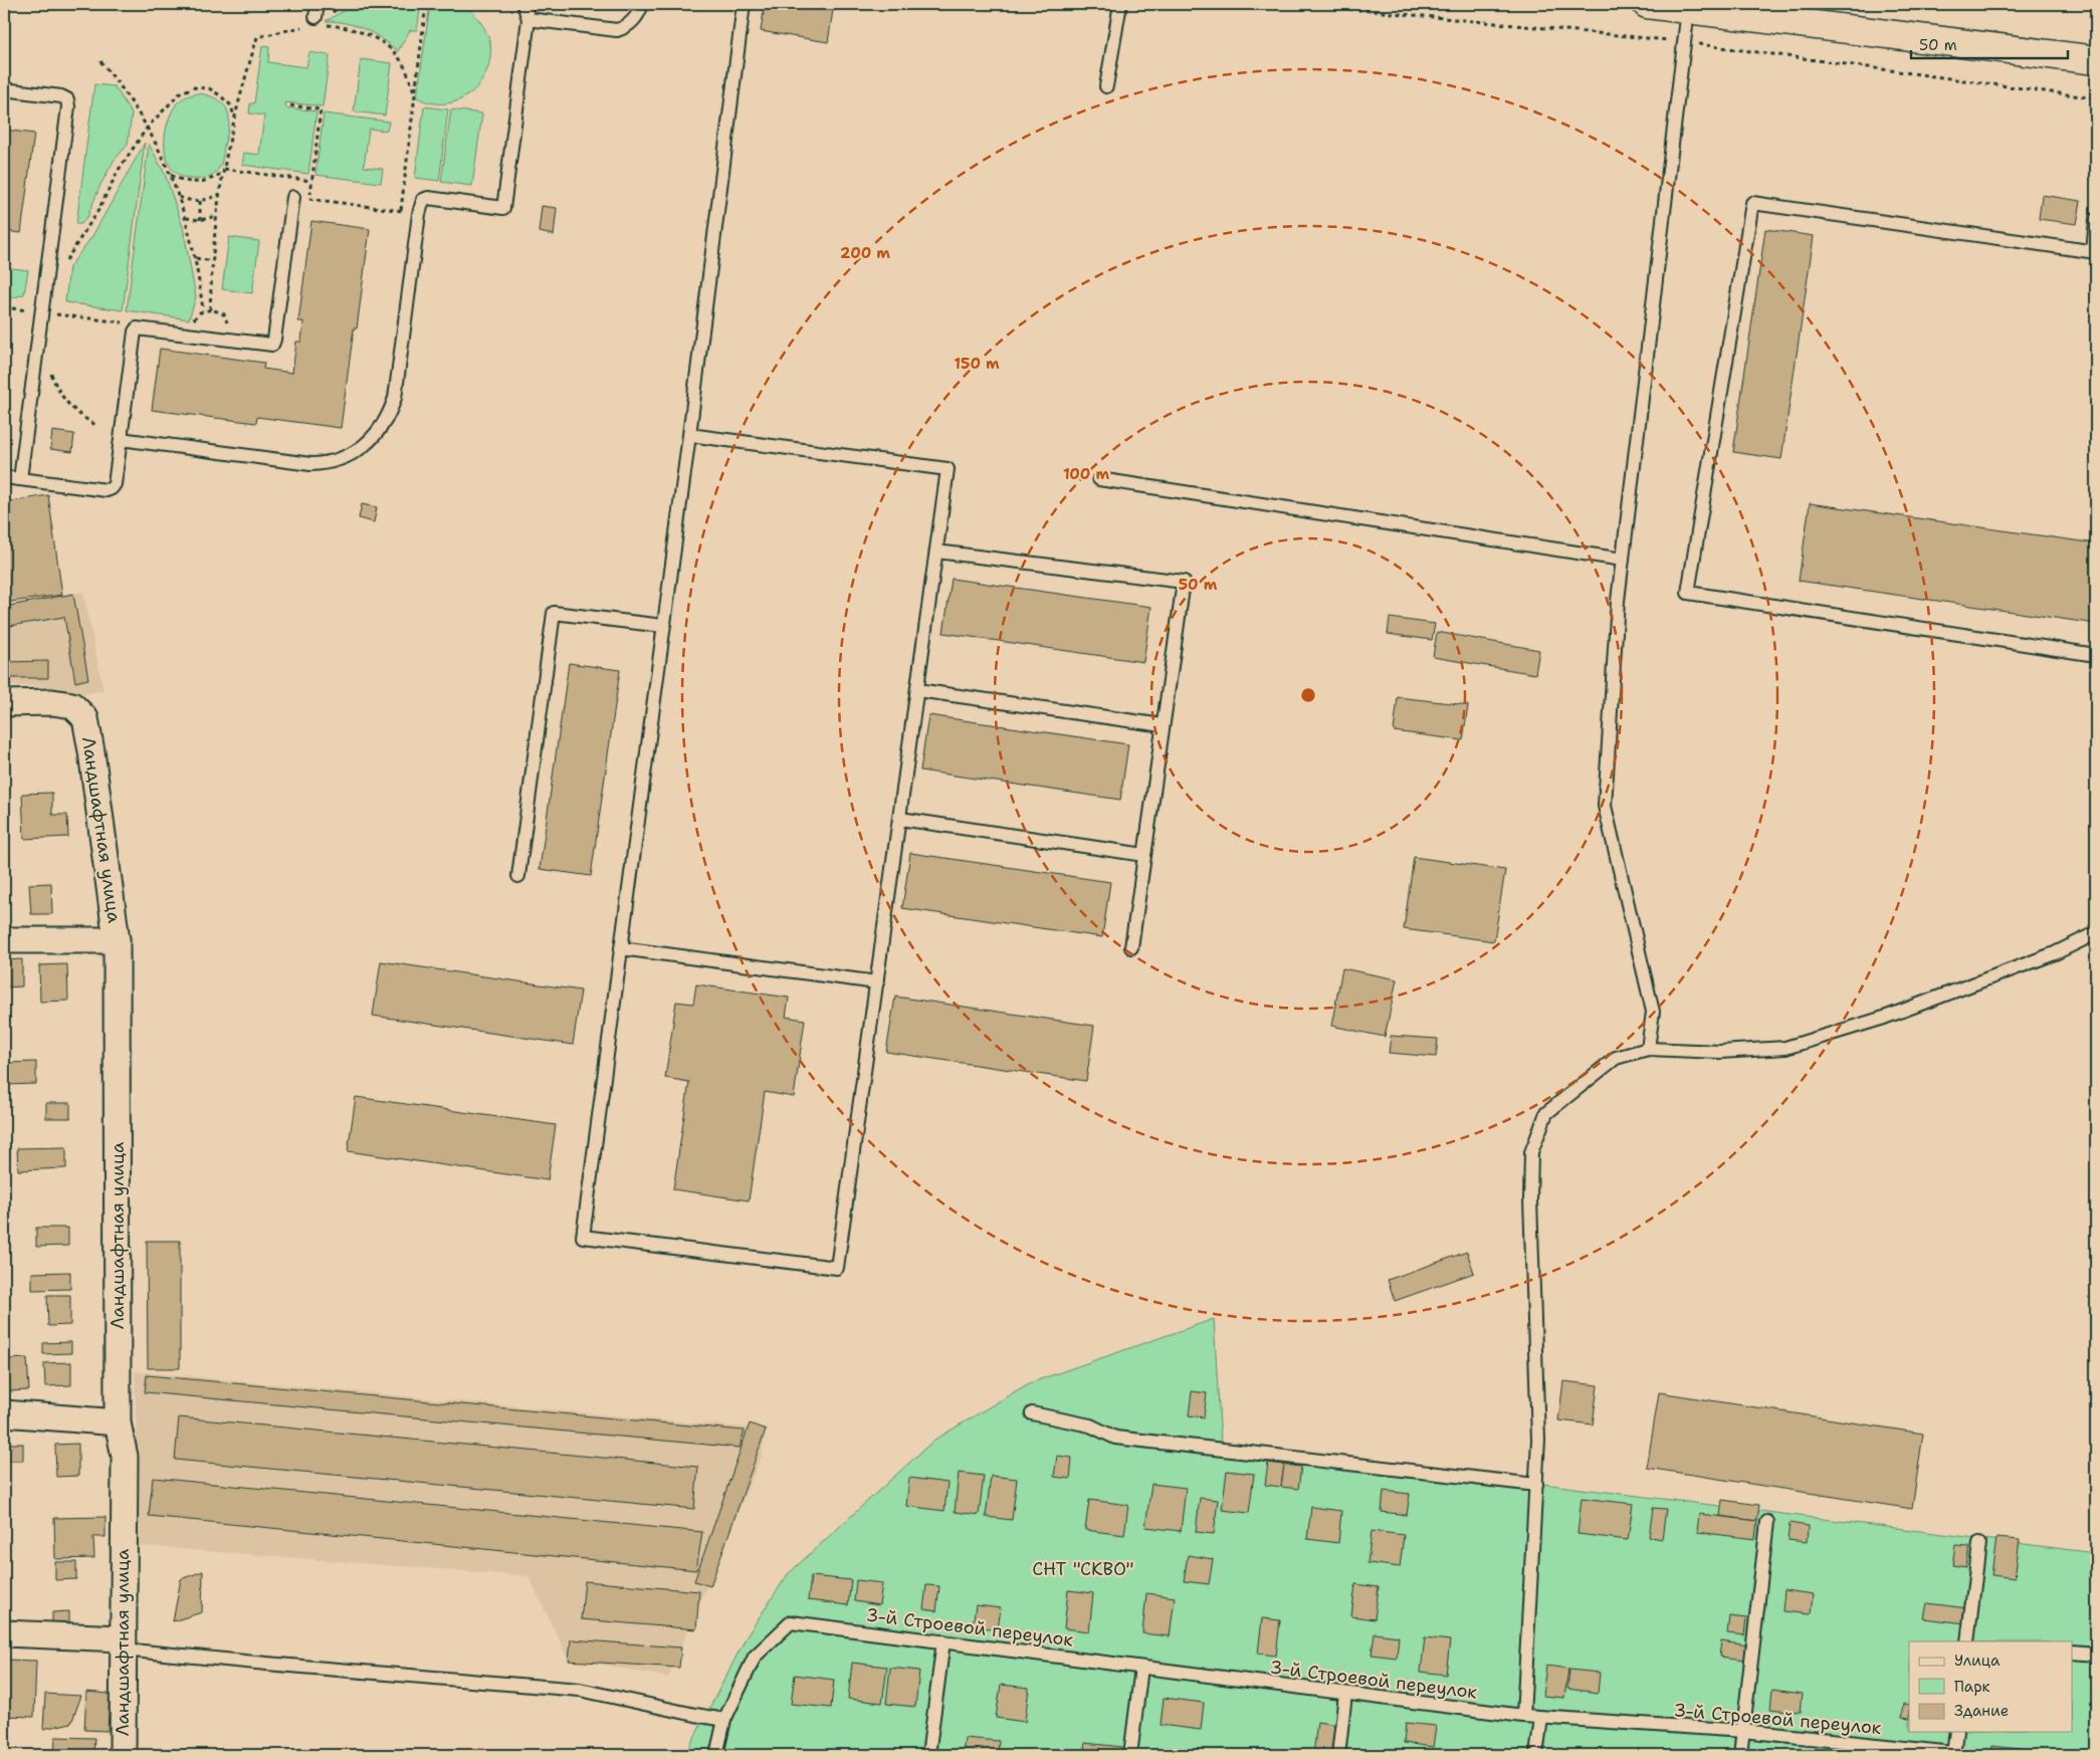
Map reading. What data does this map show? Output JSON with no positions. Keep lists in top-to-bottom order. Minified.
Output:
{"streets":{"street":["Ландшафтная улица"],"lane":["3-й Строевой переулок"]},"parks":["СНТ \"СКВО\""],"legend":["Улица","Парк","Здание"],"scale_bar":"50 m","rings":["200 m","150 m","100 m","50 m"]}
